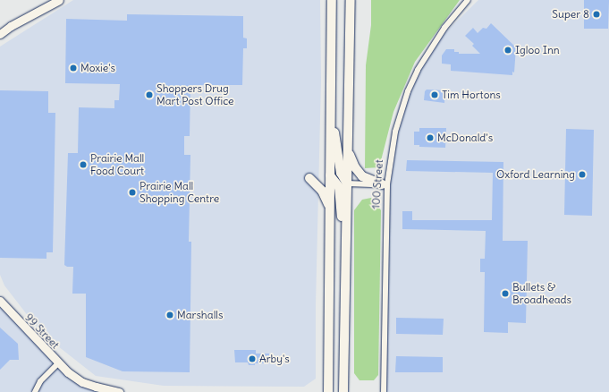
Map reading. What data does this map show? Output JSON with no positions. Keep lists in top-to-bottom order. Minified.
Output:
{"streets":{"street":["100 Street","99 Street"]},"places":["Super 8","Igloo Inn","Moxie's","Shoppers Drug Mart Post Office","Tim Hortons","McDonald's","Prairie Mall Food Court","Oxford Learning","Prairie Mall Shopping Centre","Bullets & Broadheads","Marshalls","Arby's"]}
